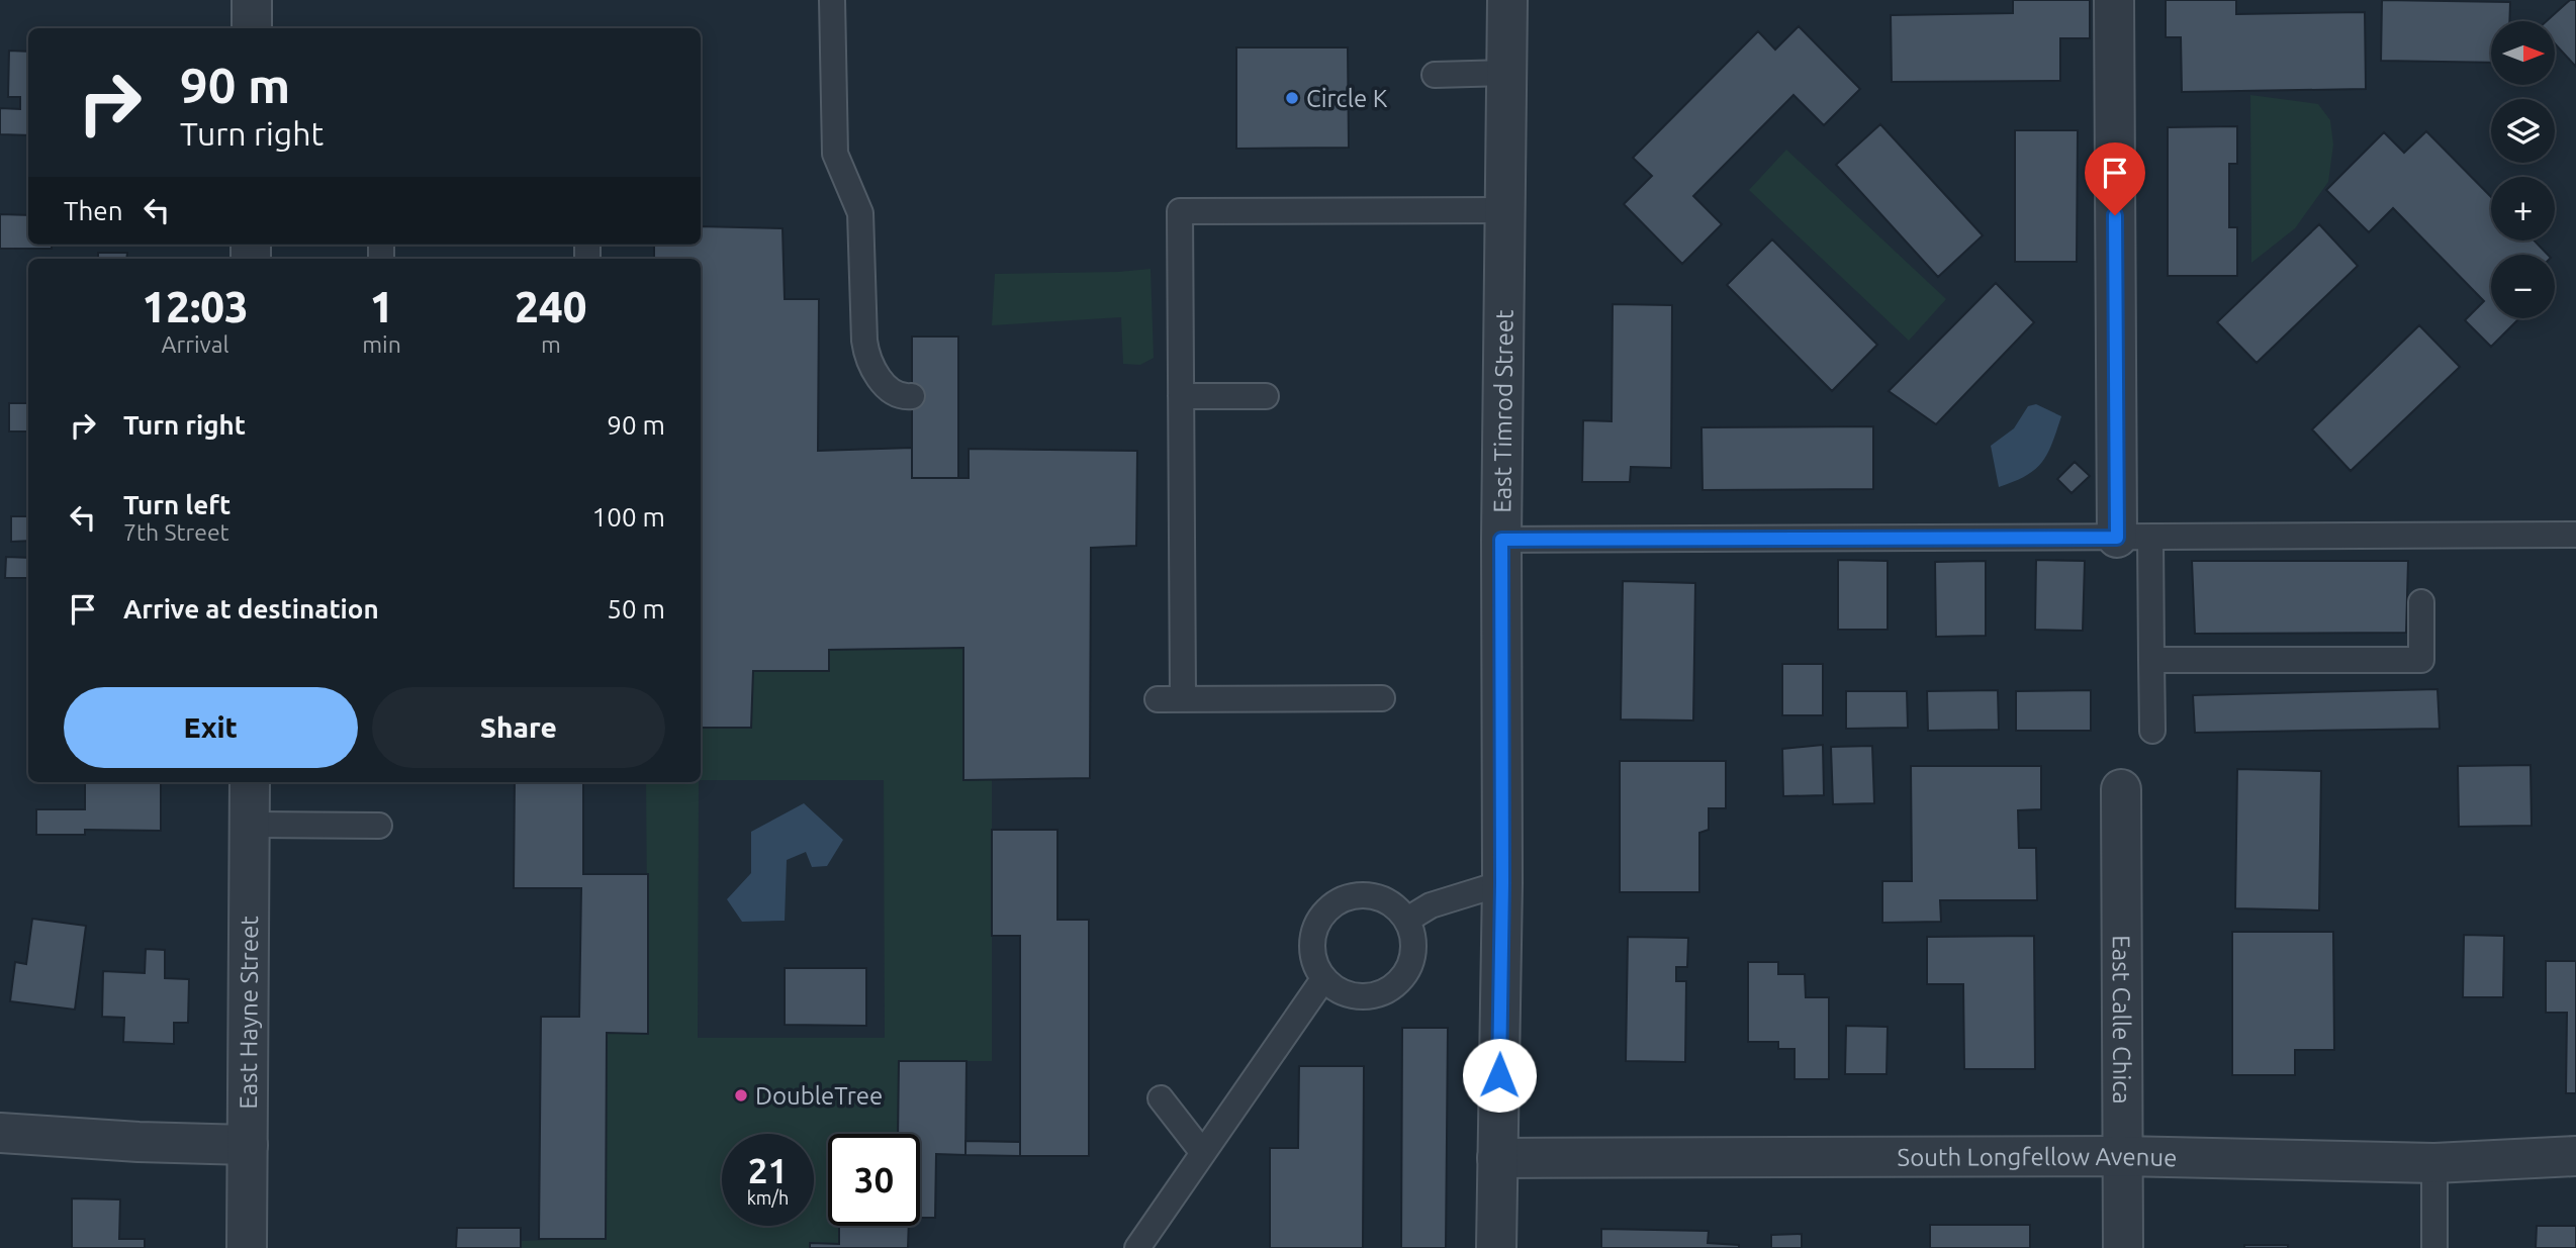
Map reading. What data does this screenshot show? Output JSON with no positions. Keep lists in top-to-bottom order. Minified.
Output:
{"streets":{"street":["East Timrod Street","East Hayne Street","East Calle Chica","South Longfellow Avenue"]},"crossings":[["East Timrod Street","South Longfellow Avenue"],["East Calle Chica","South Longfellow Avenue"]],"places":["Circle K","DoubleTree"],"north":"right","page":{"map_buttons":["+","−"],"turn":["90 m","Turn right"],"then":"Then","eta":["12:03","Arrival","1","min","240","m"],"list":[{"name":"Turn right","value":"90 m"},{"name":"Turn left","note":"7th Street","value":"100 m"},{"name":"Arrive at destination","value":"50 m"}],"buttons":["Exit","Share"],"speed":"21 km/h","limit":"30"}}
